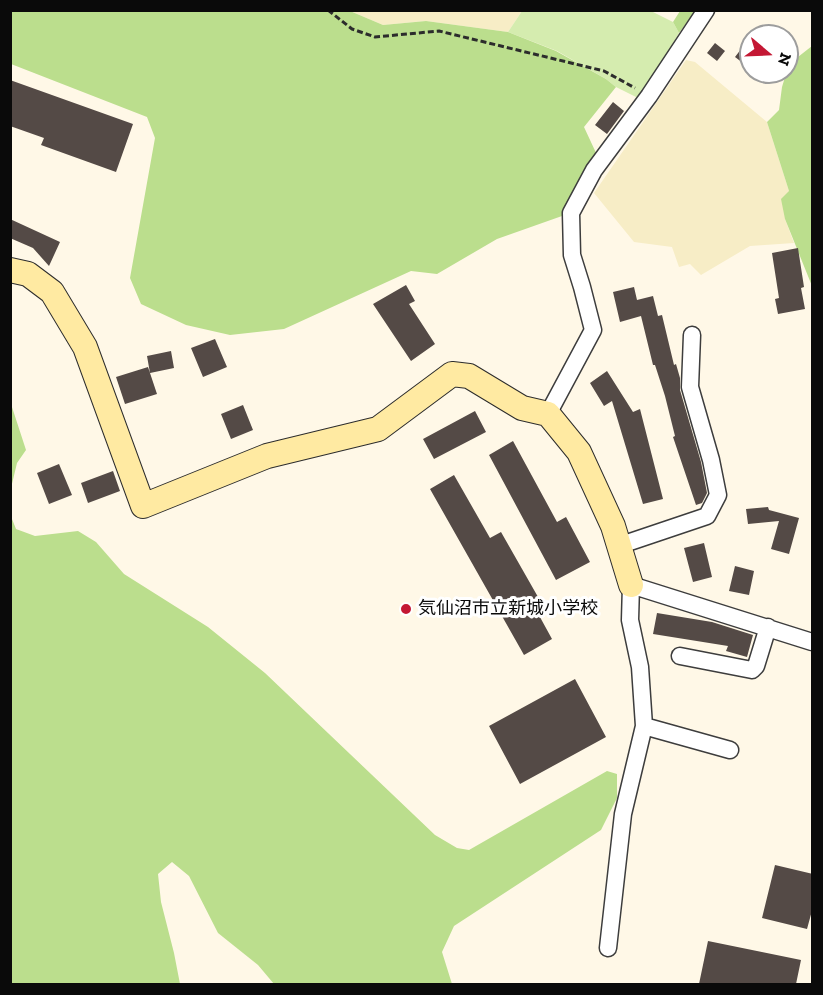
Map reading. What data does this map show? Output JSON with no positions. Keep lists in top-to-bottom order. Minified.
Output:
{"places":["気仙沼市立新城小学校"],"north":"right"}
